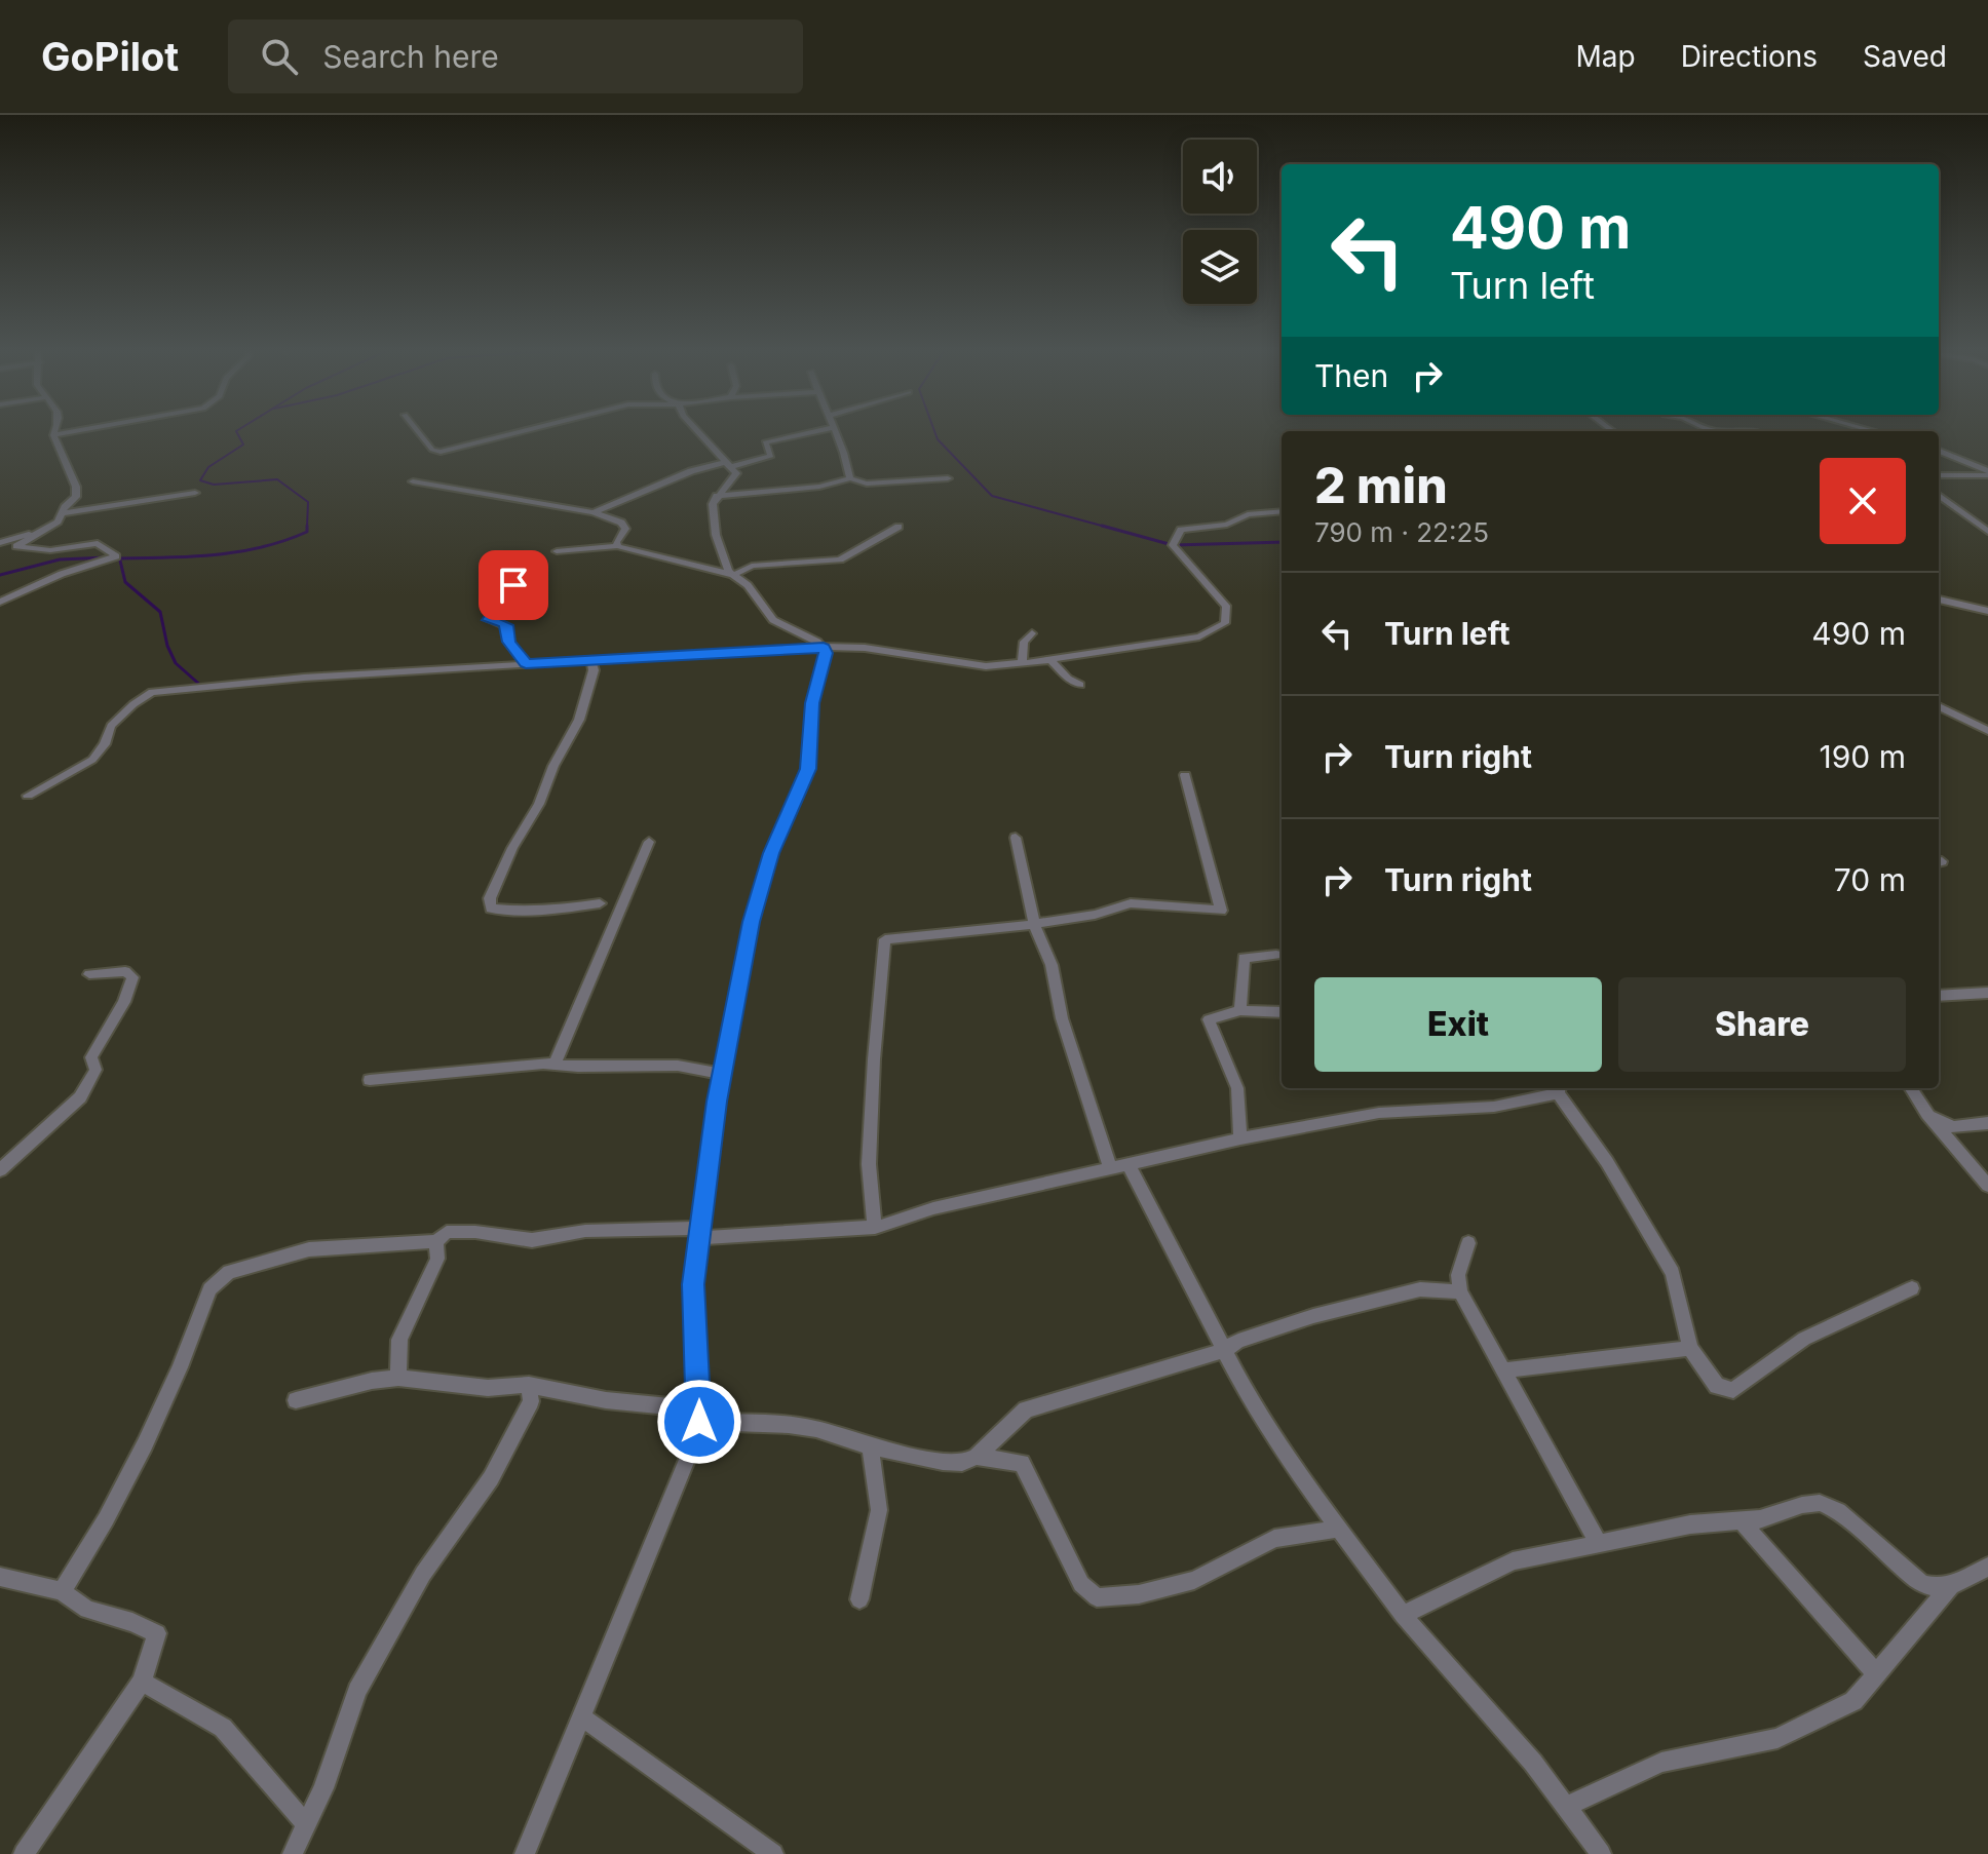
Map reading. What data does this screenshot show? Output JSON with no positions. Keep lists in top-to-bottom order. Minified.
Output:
{"page":{"header":"GoPilot","search":"Search here","nav":["Map","Directions","Saved"],"turn":["490 m","Turn left"],"then":"Then","heading":["2 min","790 m · 22:25"],"list":[{"name":"Turn left","value":"490 m"},{"name":"Turn right","value":"190 m"},{"name":"Turn right","value":"70 m"}],"buttons":["Exit","Share"]}}
